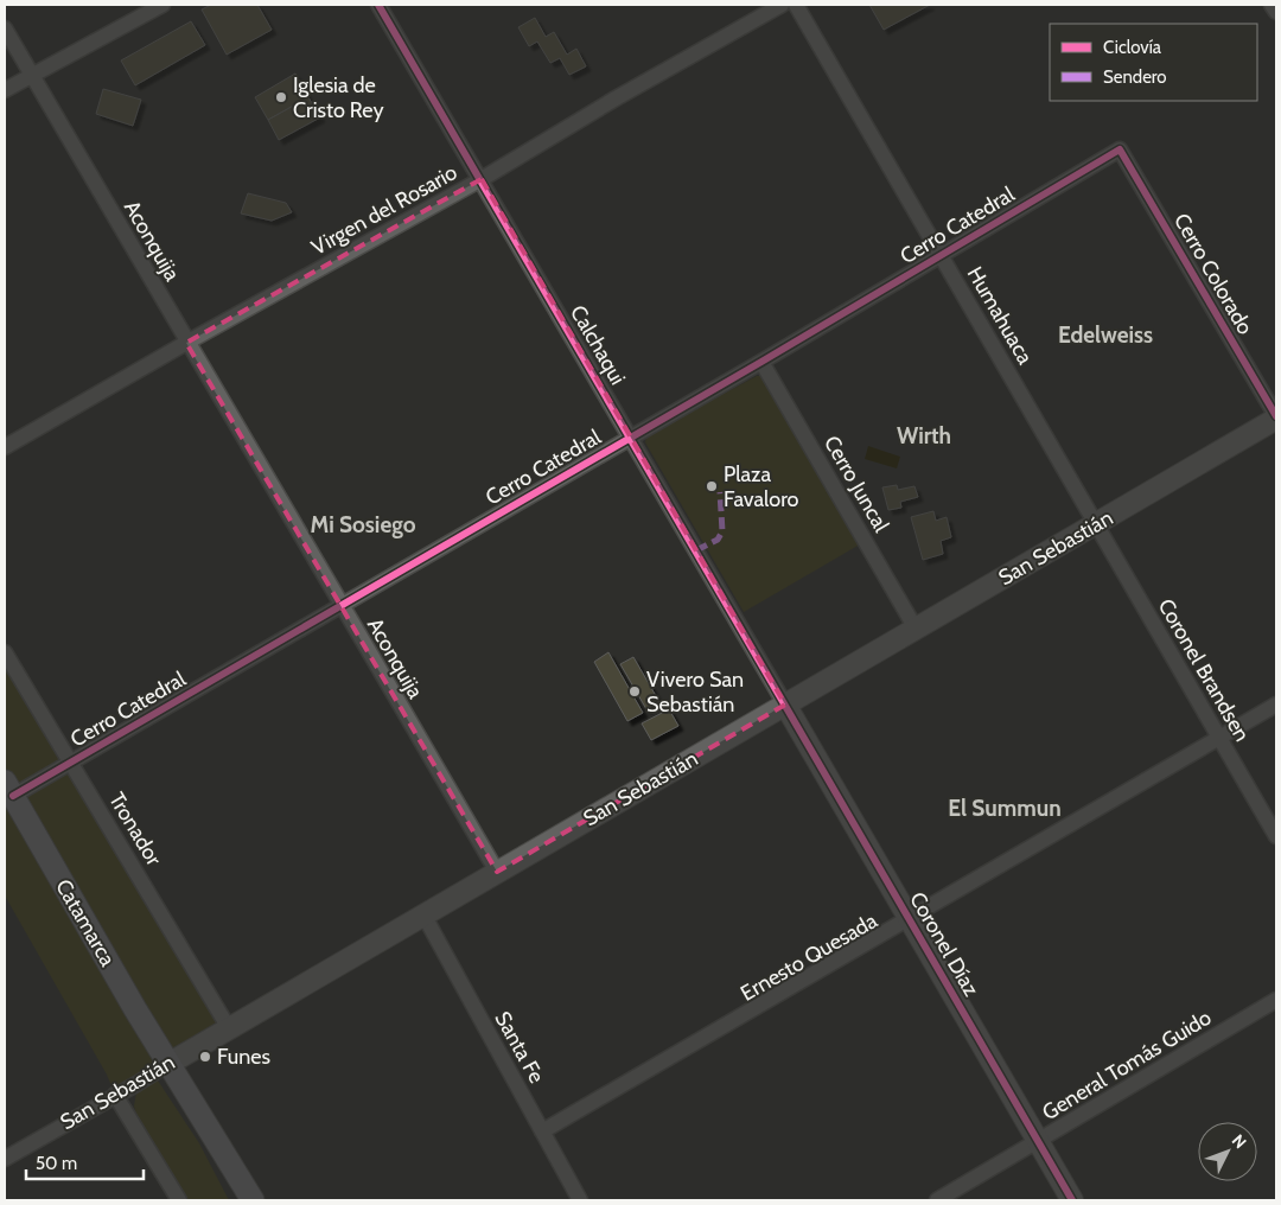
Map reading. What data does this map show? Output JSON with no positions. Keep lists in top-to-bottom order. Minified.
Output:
{"streets":{"main road":["San Sebastián","Catamarca","Coronel Díaz"],"street":["Virgen del Rosario","Cerro Catedral","Aconquija","Cerro Colorado","Humahuaca","Calchaqui","Cerro Juncal","Coronel Brandsen","Tronador","Ernesto Quesada","Santa Fe","General Tomás Guido"]},"crossings":[["Virgen del Rosario","Aconquija"],["Virgen del Rosario","Calchaqui"],["Cerro Catedral","Aconquija"],["Cerro Catedral","Cerro Colorado"],["Cerro Catedral","Humahuaca"],["Cerro Catedral","Calchaqui"],["Cerro Catedral","Cerro Juncal"],["Cerro Catedral","Tronador"],["Cerro Catedral","Catamarca"],["Aconquija","San Sebastián"],["Cerro Colorado","San Sebastián"],["Humahuaca","San Sebastián"],["Humahuaca","Coronel Brandsen"],["Calchaqui","San Sebastián"],["Calchaqui","Coronel Díaz"],["Cerro Juncal","San Sebastián"],["San Sebastián","Coronel Brandsen"],["San Sebastián","Tronador"],["San Sebastián","Catamarca"],["San Sebastián","Coronel Díaz"],["San Sebastián","Santa Fe"],["Coronel Brandsen","Ernesto Quesada"],["Coronel Díaz","Ernesto Quesada"],["Coronel Díaz","General Tomás Guido"],["Ernesto Quesada","Santa Fe"]],"districts":["Edelweiss","Wirth","Mi Sosiego","El Summun"],"places":["Iglesia de Cristo Rey","Plaza Favaloro","Vivero San Sebastián","Funes"],"legend":["Ciclovía","Sendero"],"scale_bar":"50 m","north":"top right"}
